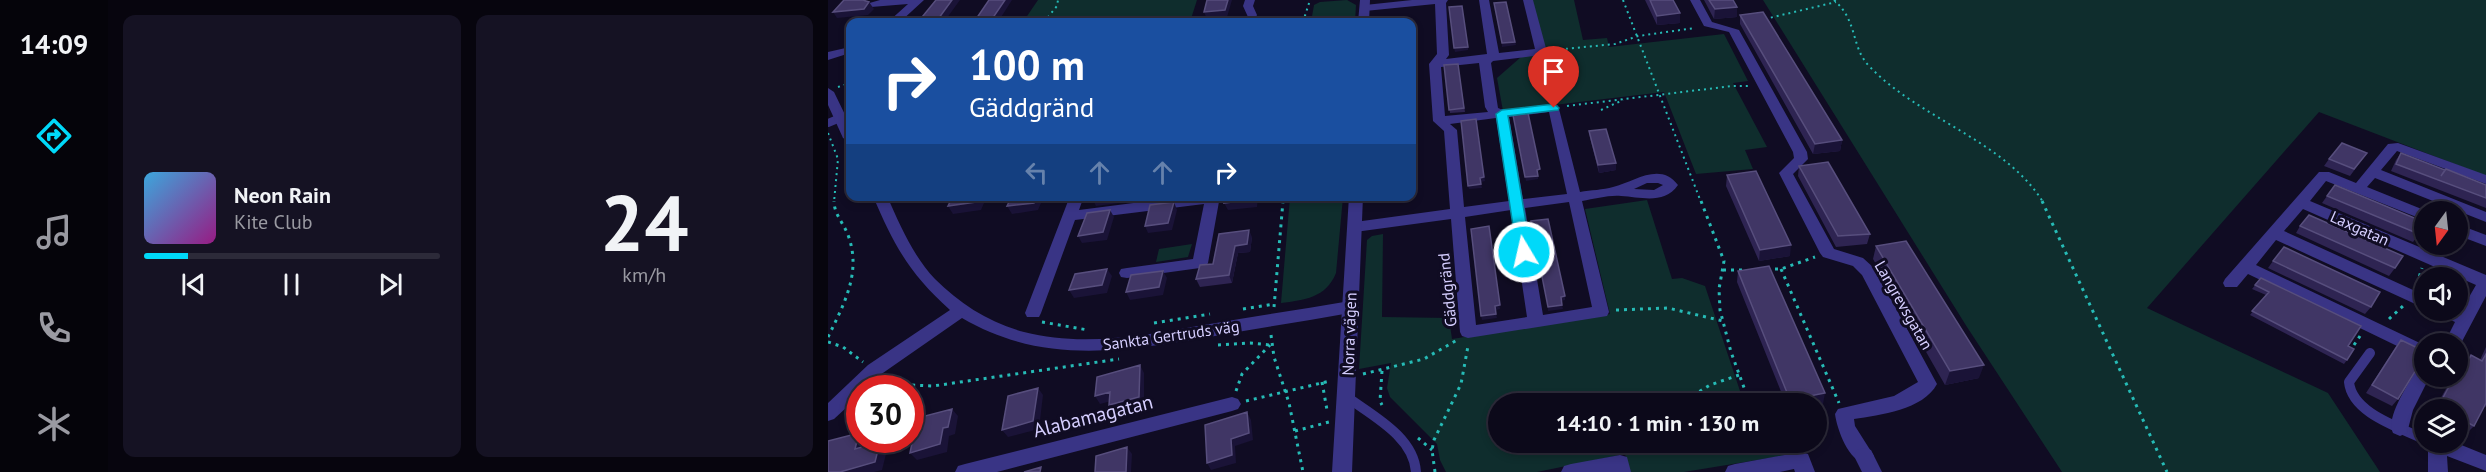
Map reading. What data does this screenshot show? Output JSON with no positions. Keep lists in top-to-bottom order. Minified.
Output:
{"streets":{"street":["Laxgatan","Gäddgränd","Langrevsgatan","Norra vägen","Sankta Gertruds väg","Alabamagatan"]},"crossings":[["Norra vägen","Sankta Gertruds väg"]],"north":"bottom","page":{"tabs":"14:09","tile":["24","km/h"],"turn":["100 m","Gäddgränd"],"song":["Neon Rain","Kite Club"],"limit":"30","trip":"14:10 · 1 min · 130 m"}}
